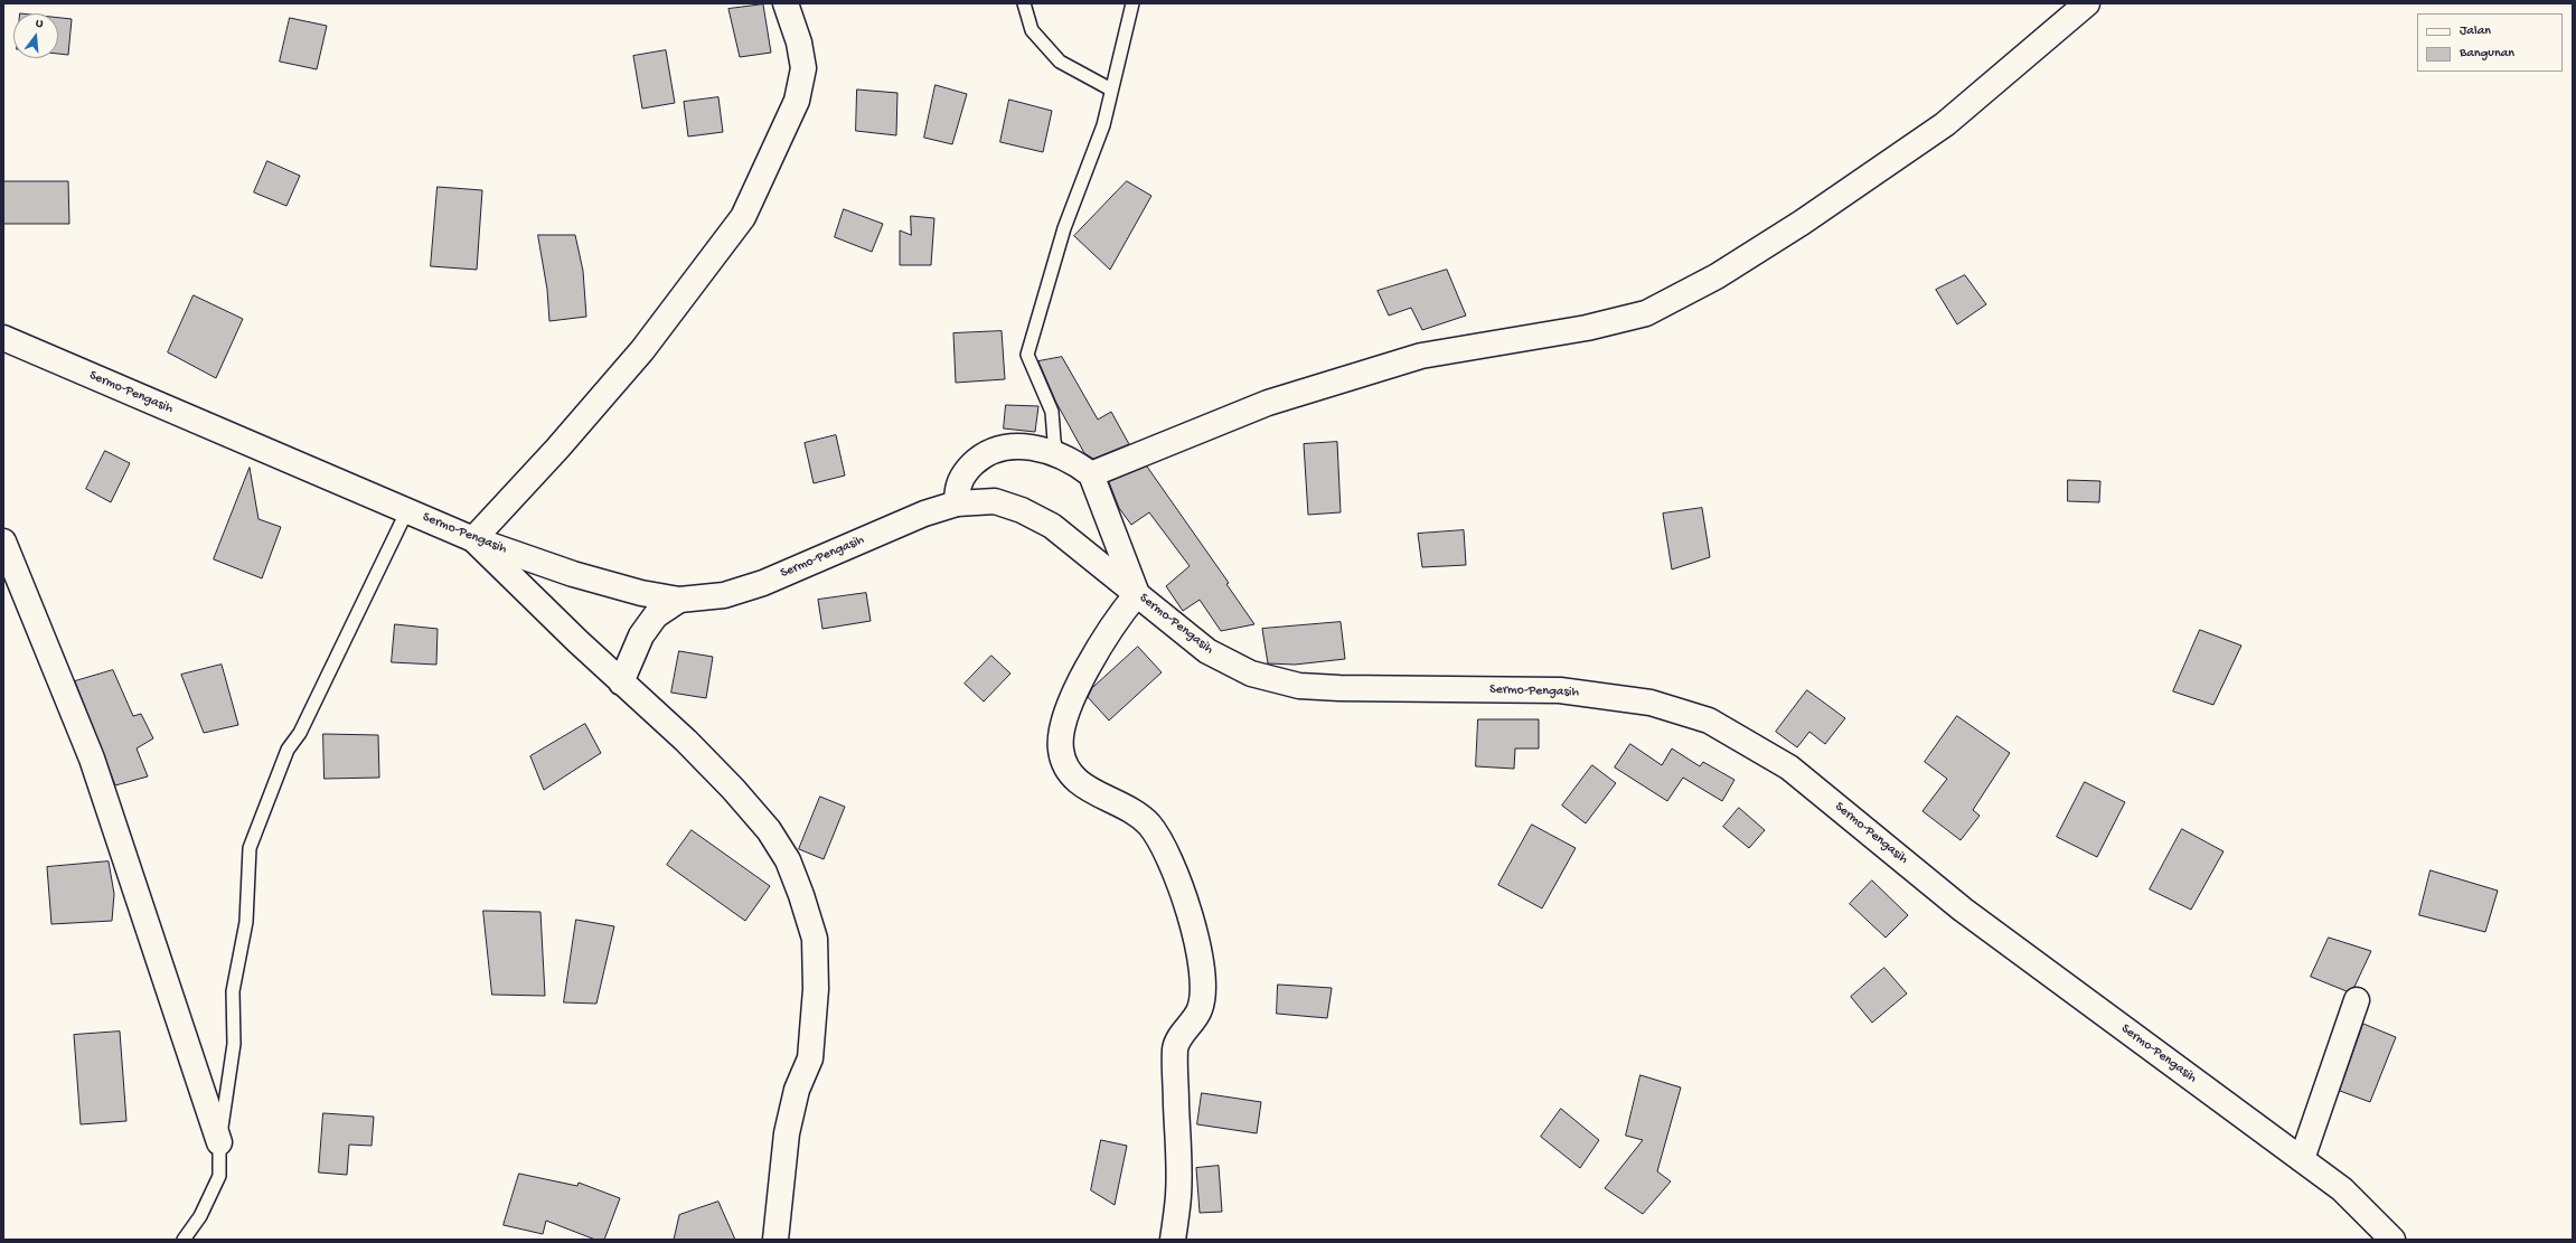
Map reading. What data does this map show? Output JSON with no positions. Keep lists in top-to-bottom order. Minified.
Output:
{"streets":{"street":["Sermo-Pengasih"]},"legend":["Jalan","Bangunan"],"north":"top"}
